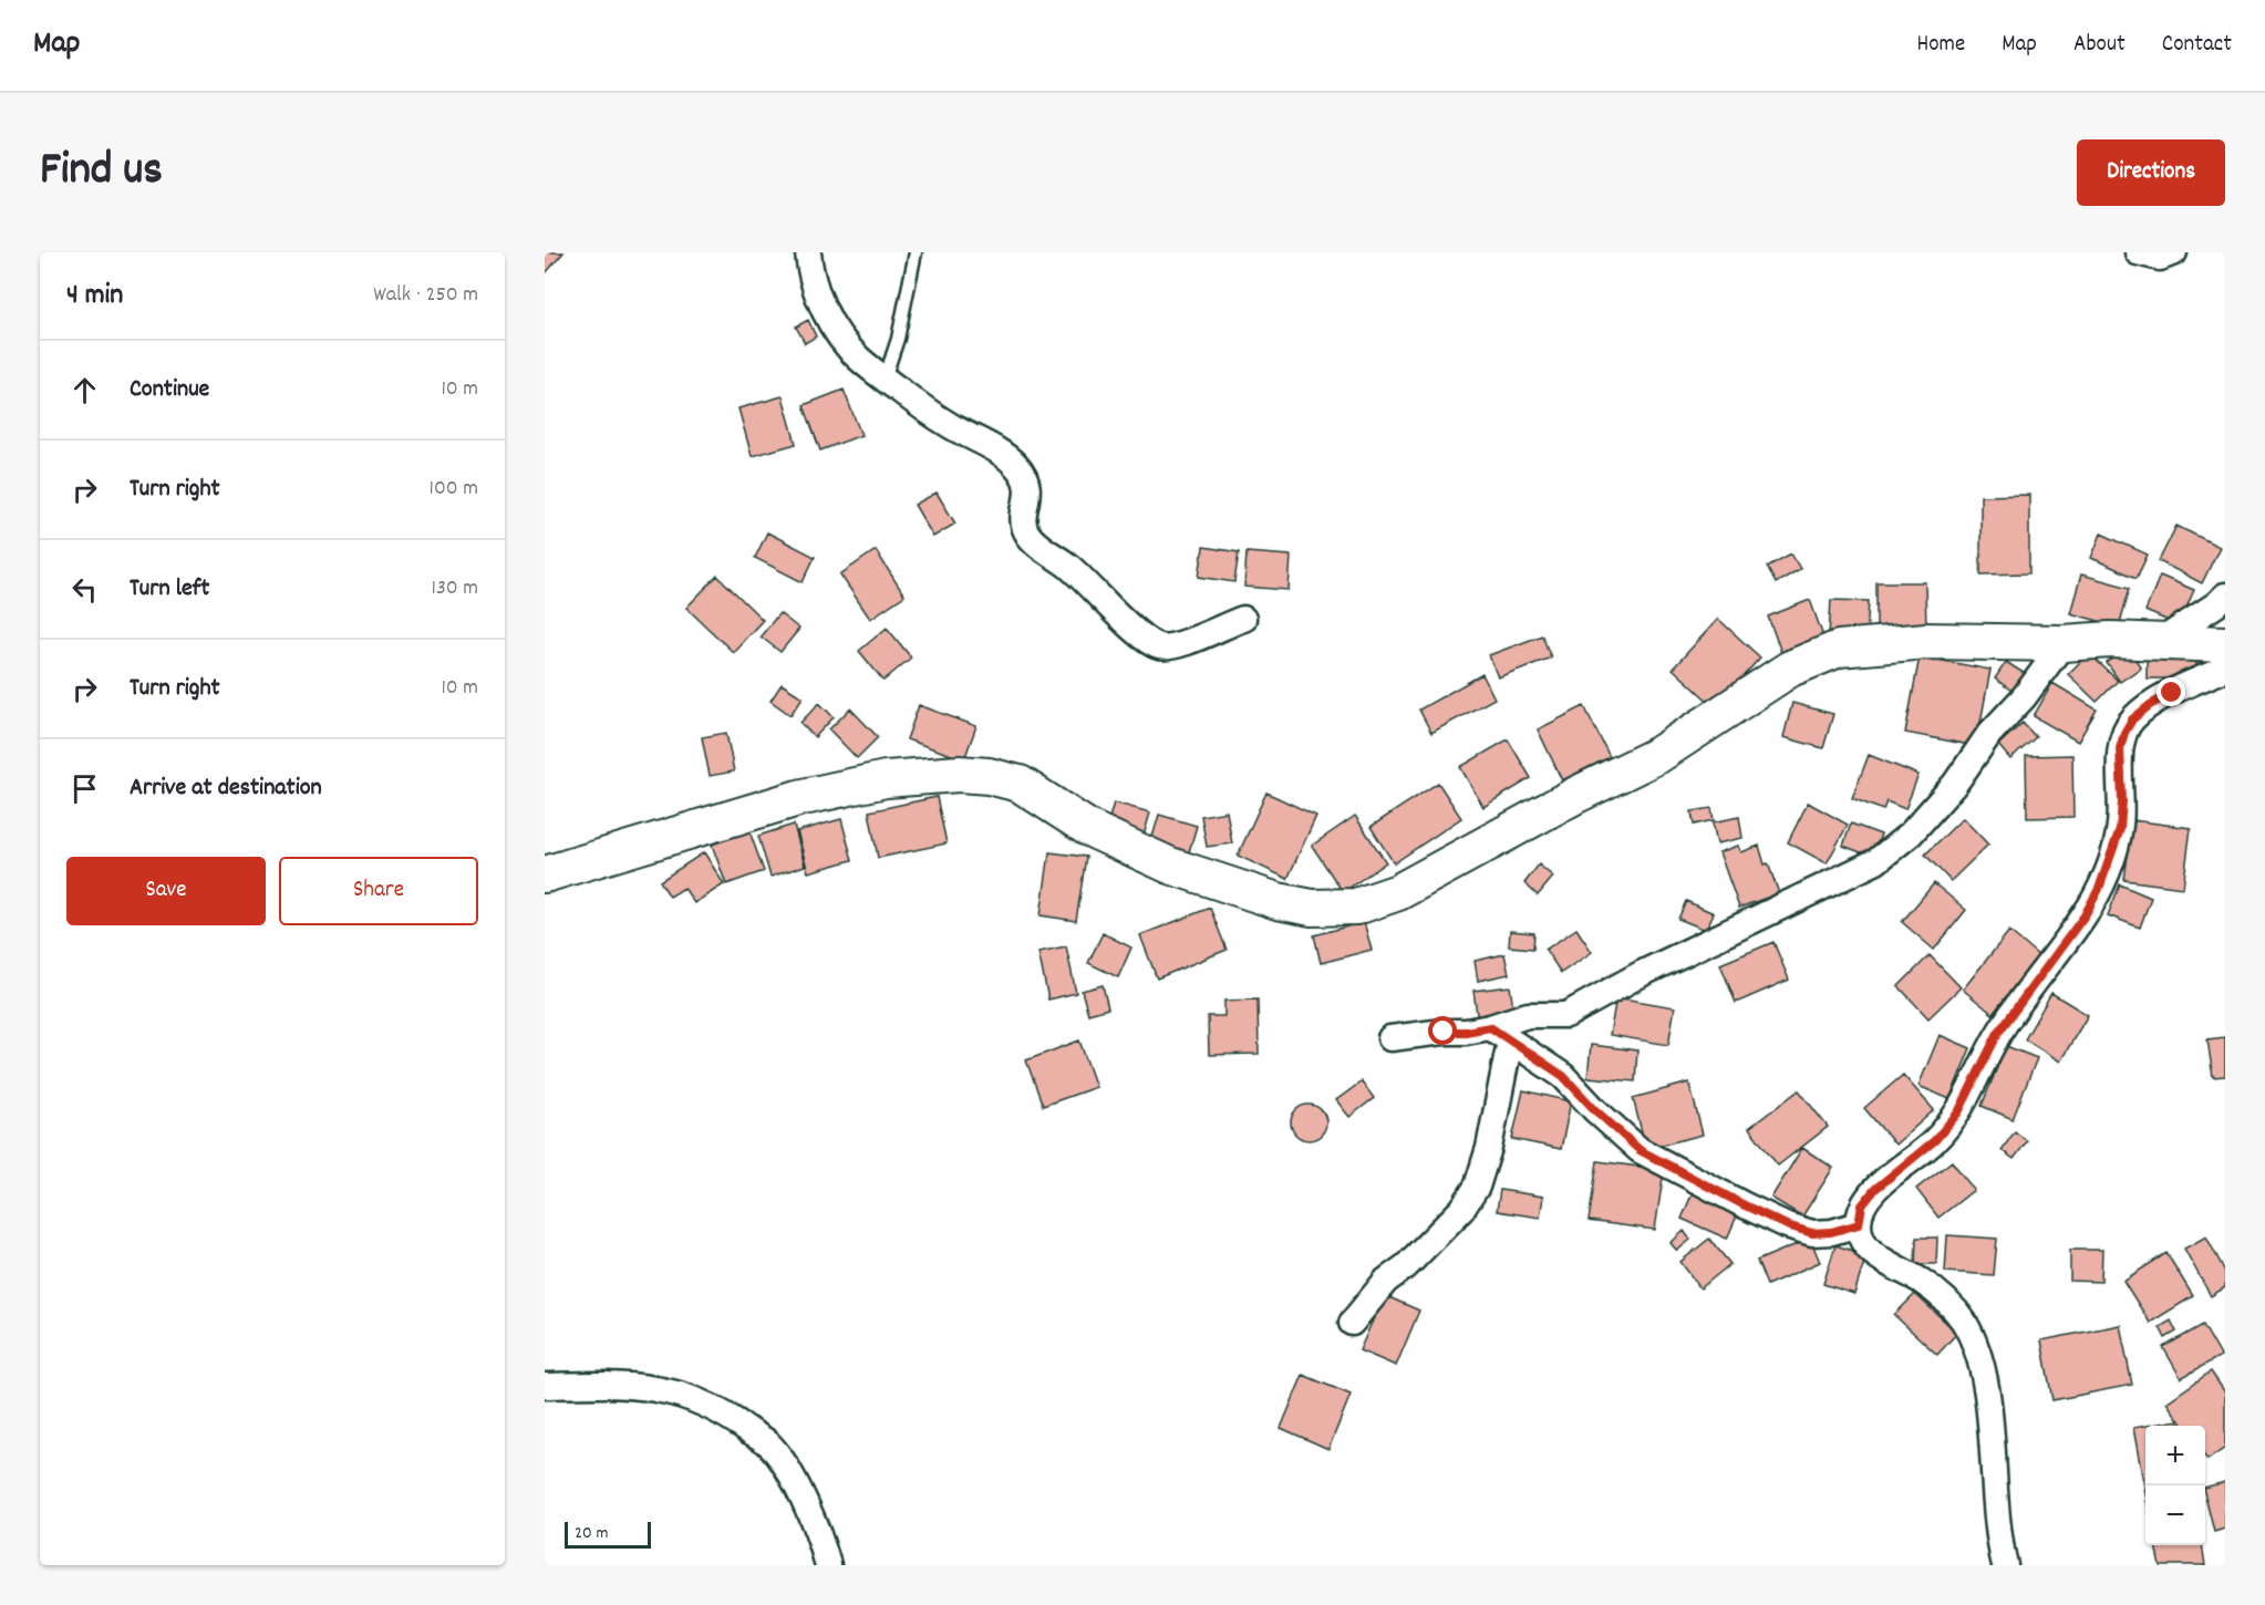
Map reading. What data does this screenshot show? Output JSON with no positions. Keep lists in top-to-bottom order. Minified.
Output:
{"scale_bar":"20 m","page":{"header":"Map","nav":["Home","Map","About","Contact"],"title":"Find us","buttons":["Directions",["Save","Share"]],"heading":["4 min","Walk · 250 m"],"list":[["Continue","10 m"],["Turn right","100 m"],["Turn left","130 m"],["Turn right","10 m"],"Arrive at destination"],"map_buttons":["+","−"],"scale":"20 m"}}
